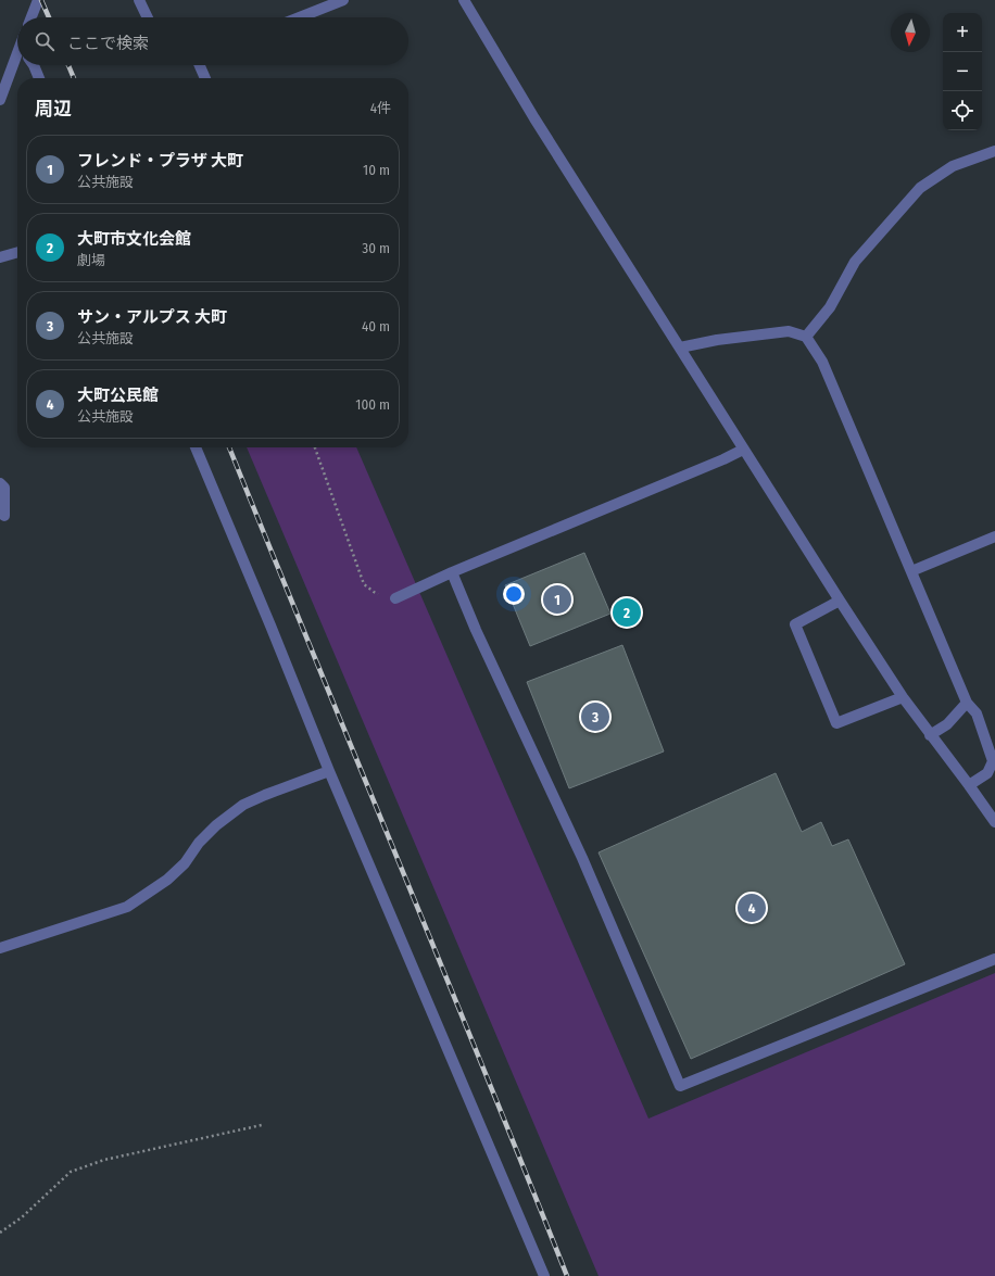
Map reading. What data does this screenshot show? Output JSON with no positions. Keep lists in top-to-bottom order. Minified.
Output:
{"north":"bottom","page":{"map_buttons":["+","−"],"search":"ここで検索","heading":["周辺","4件"],"list":[{"mark":"1","name":"フレンド・プラザ 大町","note":"公共施設","value":"10 m"},{"mark":"2","name":"大町市文化会館","note":"劇場","value":"30 m"},{"mark":"3","name":"サン・アルプス 大町","note":"公共施設","value":"40 m"},{"mark":"4","name":"大町公民館","note":"公共施設","value":"100 m"}],"pins":["1","2","3","4"]}}
